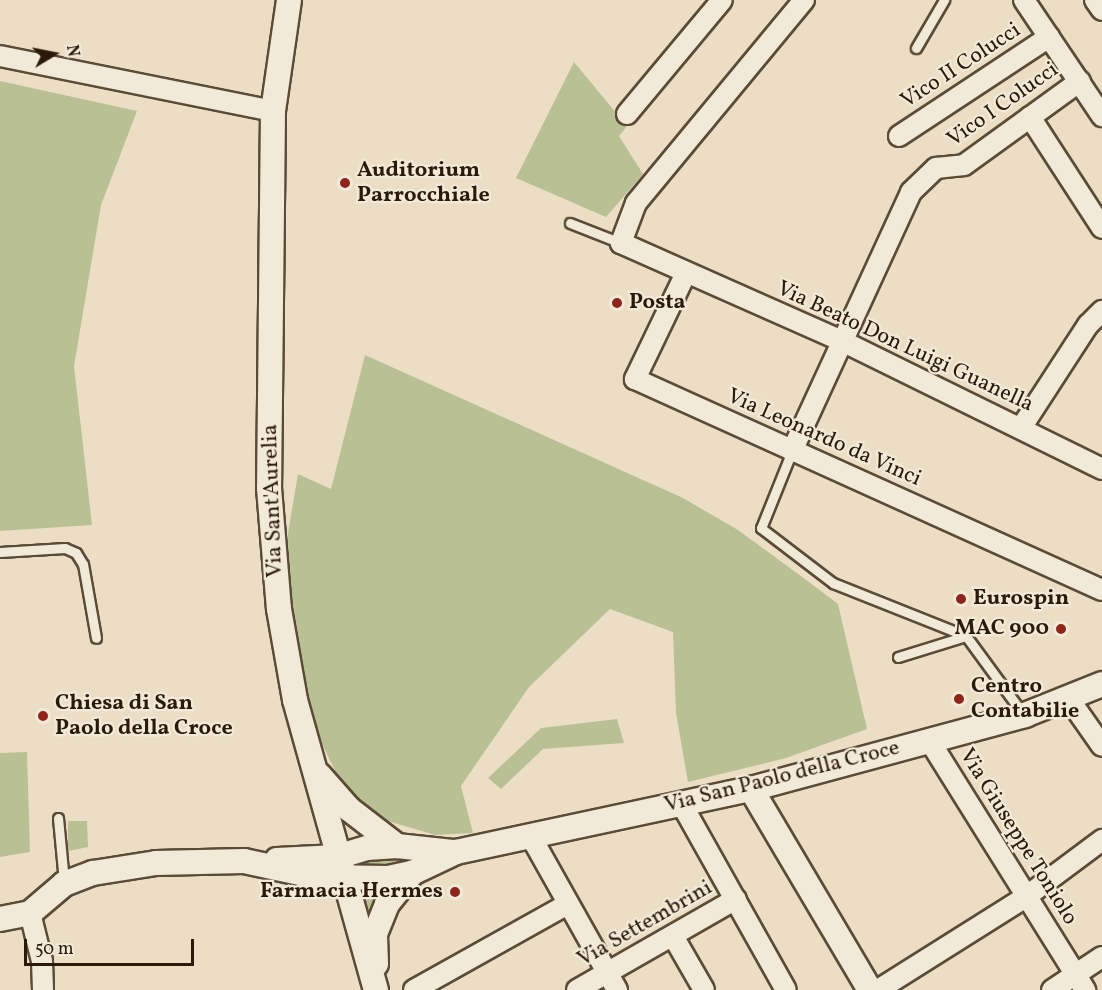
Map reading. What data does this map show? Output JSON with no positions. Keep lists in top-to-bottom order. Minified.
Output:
{"streets":{"street":["Vico II Colucci","Vico I Colucci","Via Beato Don Luigi Guanella","Via Leonardo da Vinci","Via Sant'Aurelia","Via San Paolo della Croce","Via Giuseppe Toniolo","Via Settembrini"]},"crossings":[["Vico I Colucci","Via Beato Don Luigi Guanella"],["Vico I Colucci","Via Leonardo da Vinci"],["Via Beato Don Luigi Guanella","Via Leonardo da Vinci"],["Via San Paolo della Croce","Via Giuseppe Toniolo"]],"places":["Auditorium Parrocchiale","Posta","Eurospin","MAC 900","Centro Contabilie","Chiesa di San Paolo della Croce","Farmacia Hermes"],"scale_bar":"50 m","north":"right"}
